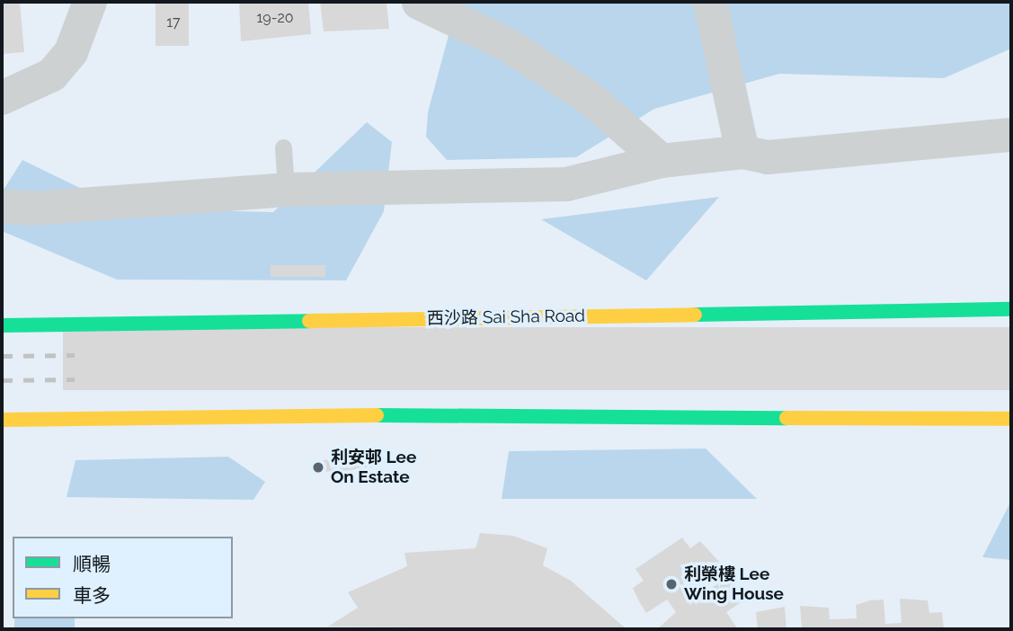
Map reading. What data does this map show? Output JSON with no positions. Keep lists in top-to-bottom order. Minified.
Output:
{"streets":{"main road":["西沙路 Sai Sha Road"]},"places":["利安邨 Lee On Estate","利榮樓 Lee Wing House"],"house_numbers":["19-20","17"],"legend":["順暢","車多"]}
